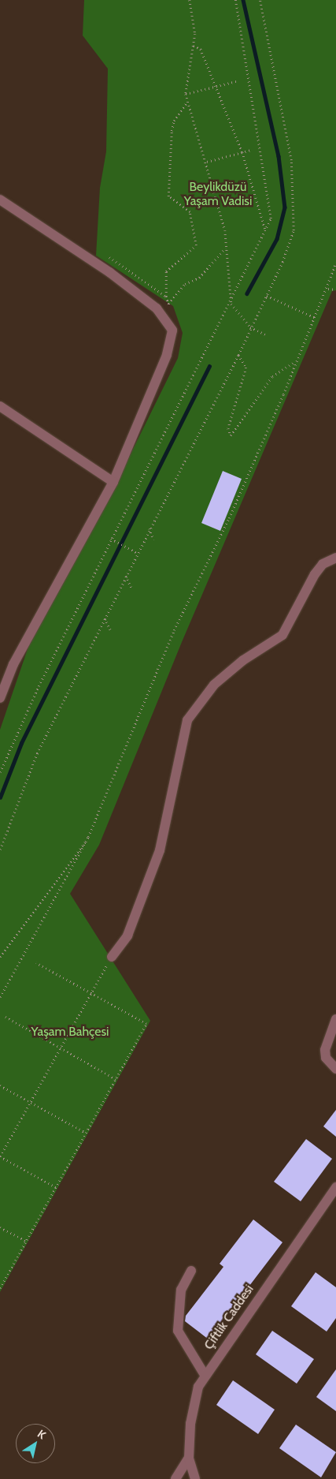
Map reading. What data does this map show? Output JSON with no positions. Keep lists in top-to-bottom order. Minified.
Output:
{"streets":{"street":["Çiftlik Caddesi"]},"parks":["Beylikdüzü Yaşam Vadisi","Yaşam Bahçesi"],"north":"top right"}
